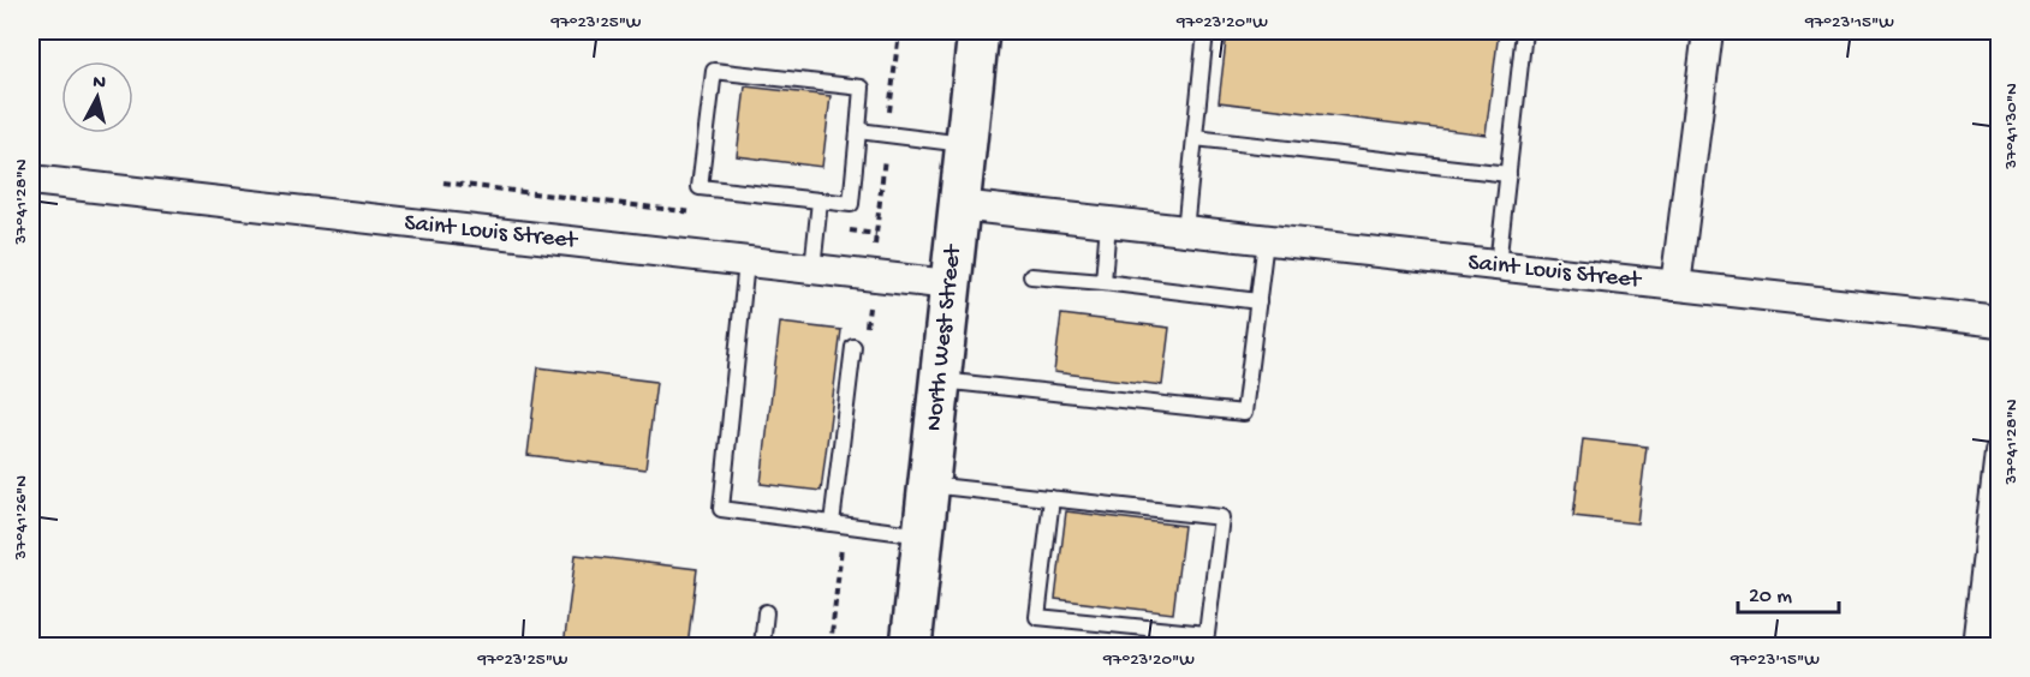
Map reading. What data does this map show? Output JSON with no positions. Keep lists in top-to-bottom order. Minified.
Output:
{"streets":{"main road":["North West Street"],"street":["Saint Louis Street"]},"crossings":[["Saint Louis Street","North West Street"]],"scale_bar":"20 m","north":"top","coordinates":["97°23'25\"W","97°23'20\"W","97°23'15\"W","37°41'30\"N","37°41'28\"N","37°41'26\"N"]}
